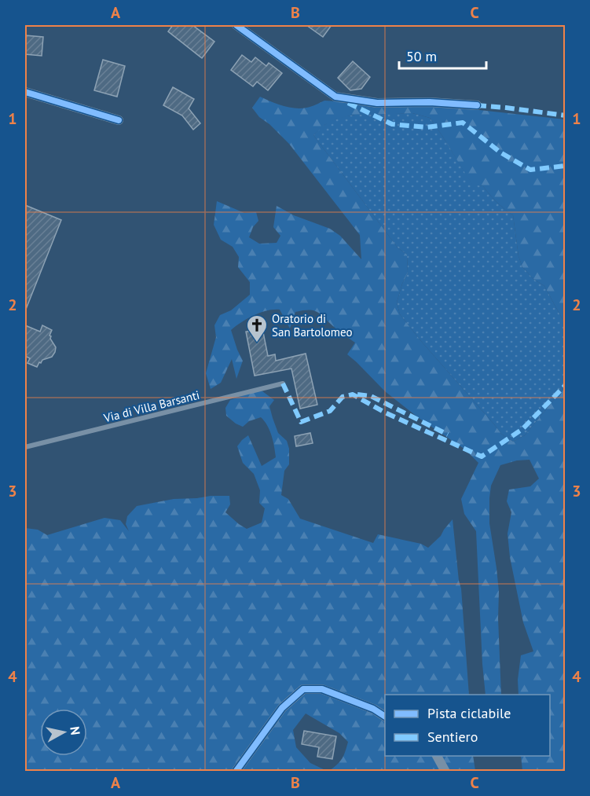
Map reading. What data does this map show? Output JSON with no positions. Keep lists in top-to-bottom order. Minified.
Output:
{"streets":{"lane":["Via di Villa Barsanti"]},"places":{"church":["Oratorio di San Bartolomeo"]},"legend":["Pista ciclabile","Sentiero"],"scale_bar":"50 m","north":"right","grid":{"columns":["A","B","C"],"rows":["1","2","3","4"]}}
